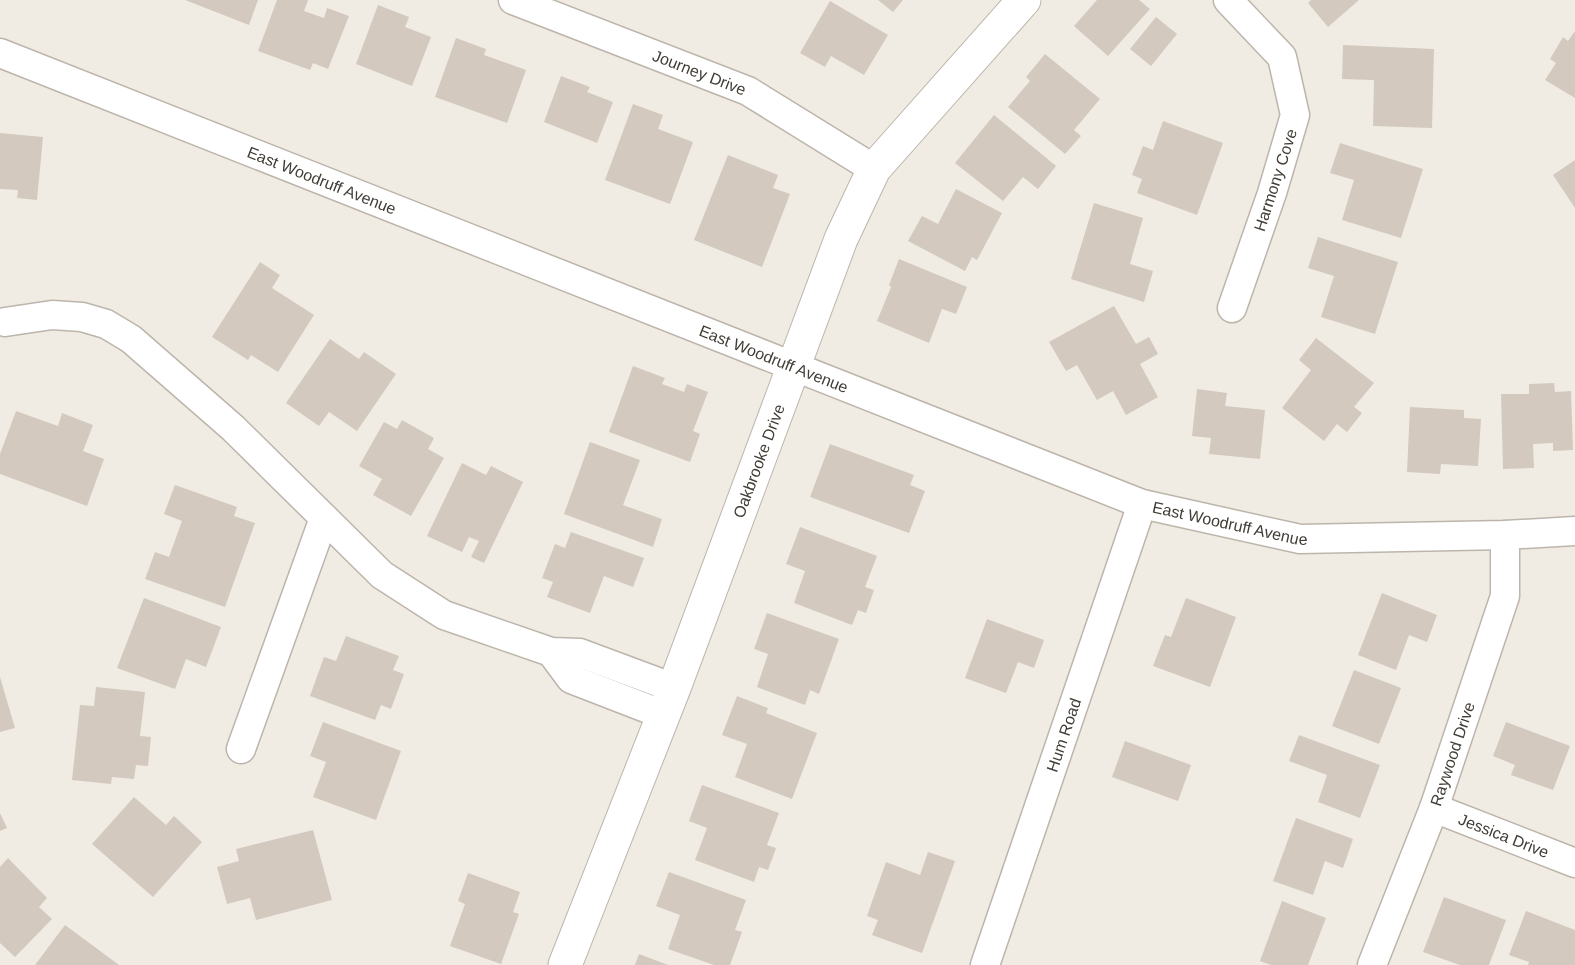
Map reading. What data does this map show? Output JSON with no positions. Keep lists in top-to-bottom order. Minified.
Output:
{"streets":{"street":["Journey Drive","East Woodruff Avenue","Harmony Cove","Oakbrooke Drive","Hum Road","Raywood Drive","Jessica Drive"]},"crossings":[["Journey Drive","Oakbrooke Drive"],["East Woodruff Avenue","Oakbrooke Drive"],["East Woodruff Avenue","Hum Road"],["East Woodruff Avenue","Raywood Drive"],["Raywood Drive","Jessica Drive"]]}
